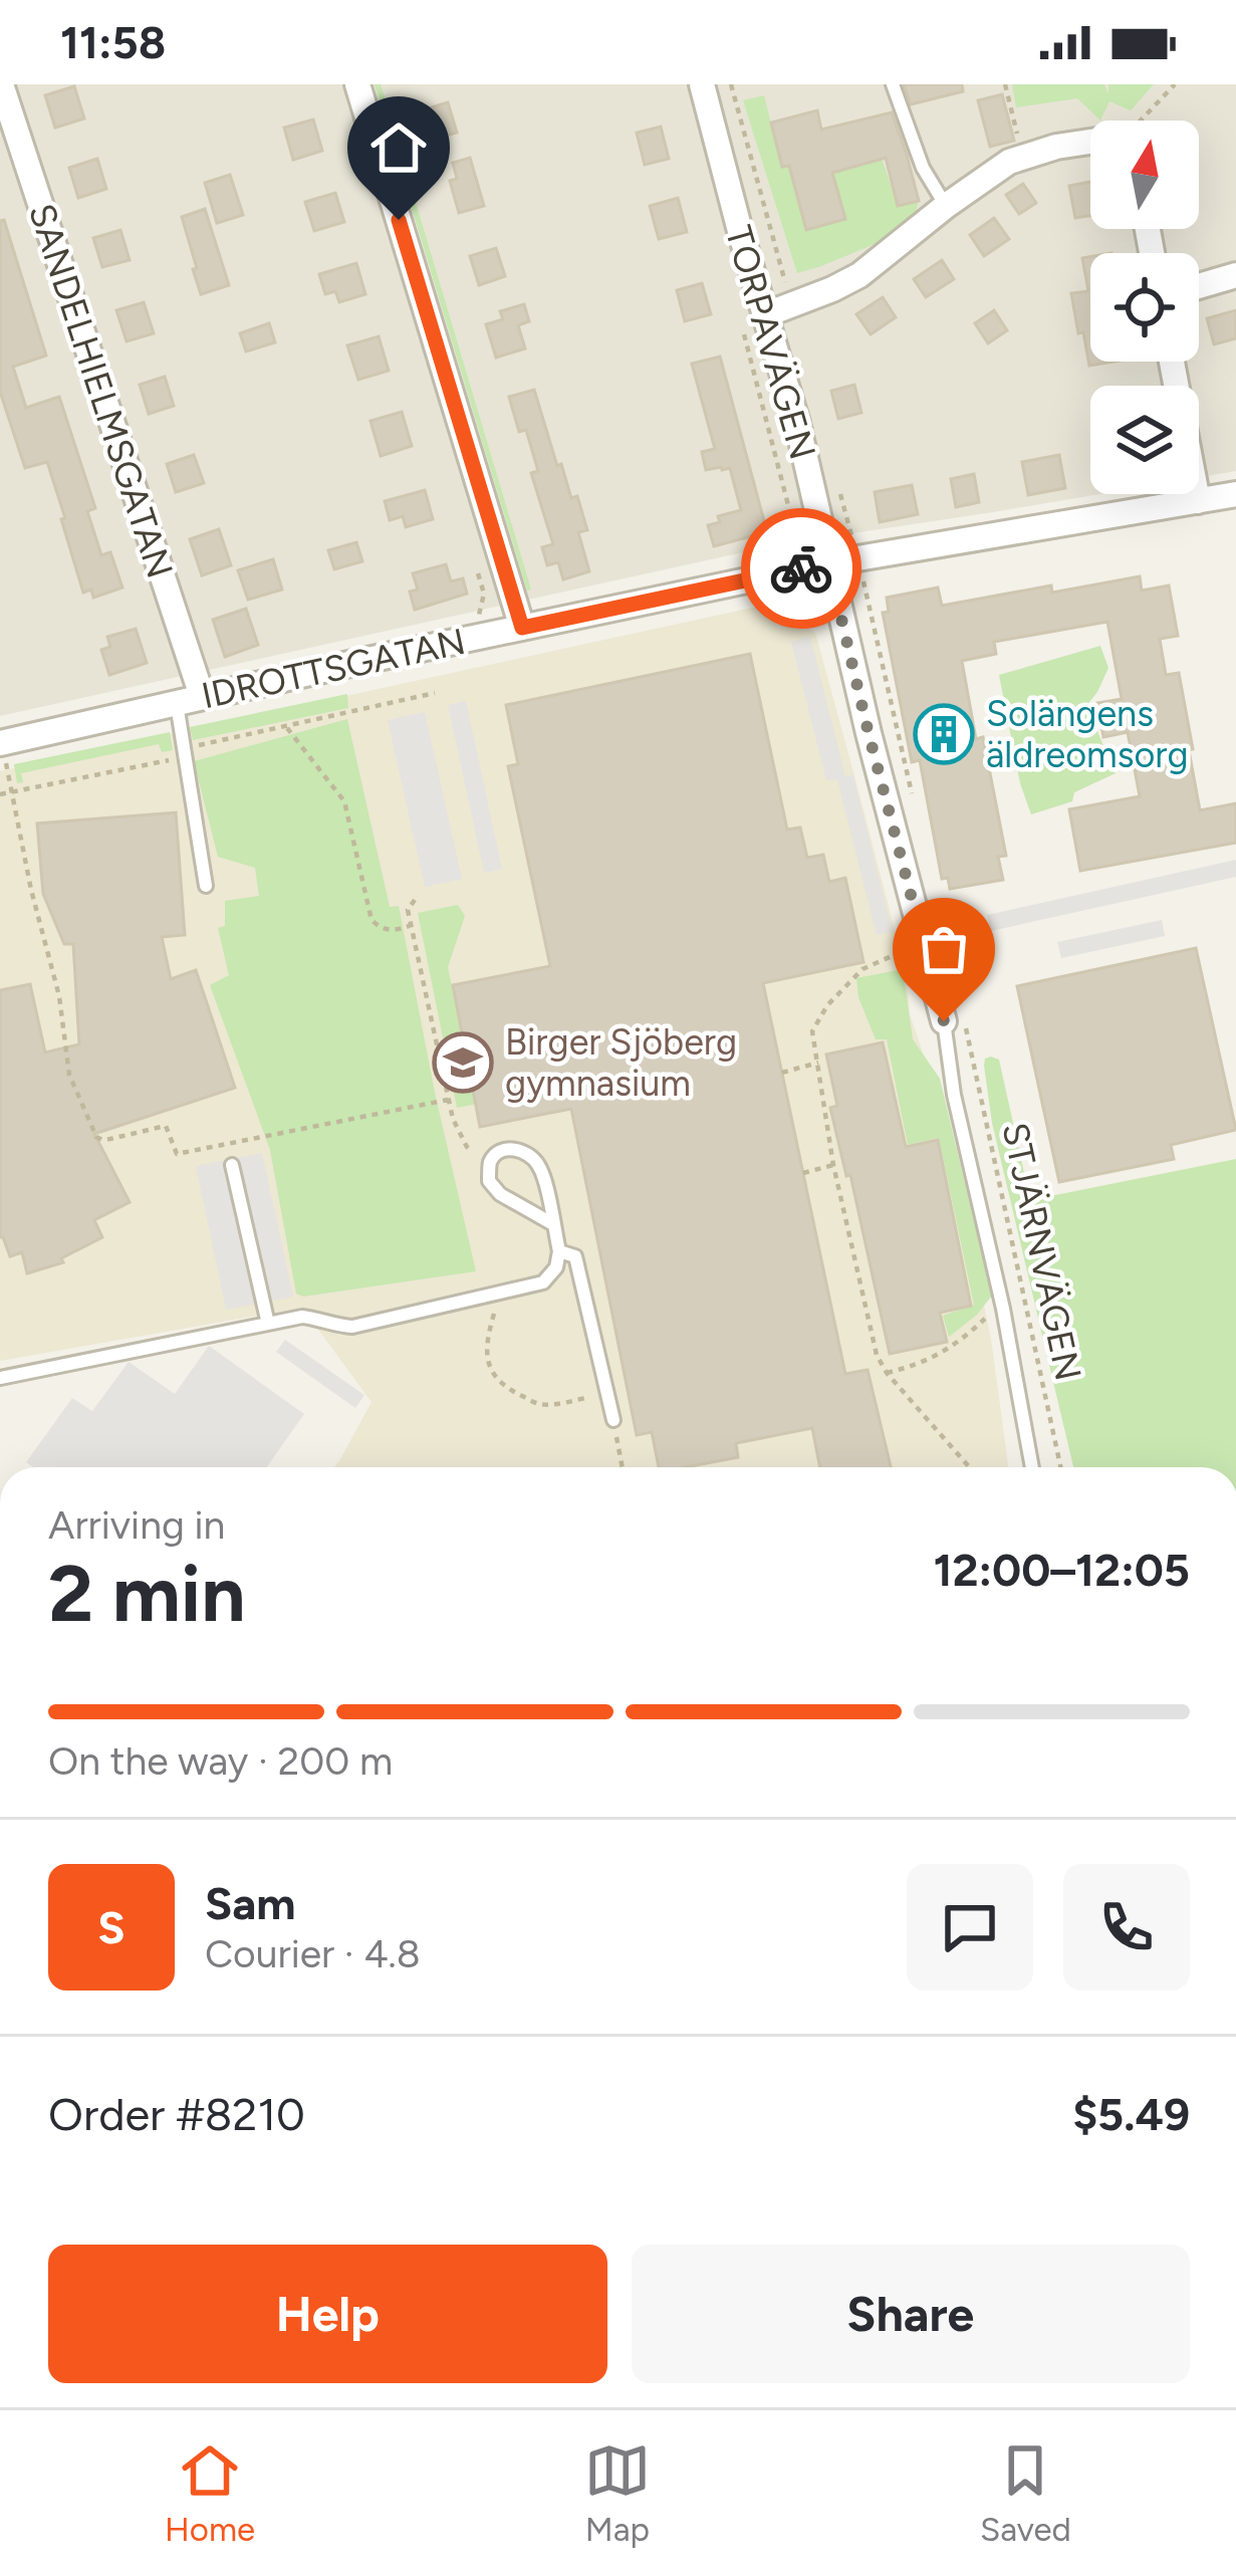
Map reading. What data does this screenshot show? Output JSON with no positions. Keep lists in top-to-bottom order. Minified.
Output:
{"streets":{"street":["TORPAVÄGEN","SANDELHIELMSGATAN","IDROTTSGATAN"],"path":["STJÄRNVÄGEN"]},"crossings":[["TORPAVÄGEN","IDROTTSGATAN"],["TORPAVÄGEN","STJÄRNVÄGEN"],["SANDELHIELMSGATAN","IDROTTSGATAN"]],"places":{"building":["Solängens äldreomsorg"],"school or university":["Birger Sjöberg gymnasium"]},"north":"top","page":{"status":"11:58","heading":["2 min","Arriving in","12:00–12:05"],"panel":["Sam","Courier · 4.8","Order #8210","$5.49"],"bar":"On the way · 200 m","round":"S","buttons":["Help","Share"],"tabs":["Home","Map","Saved"]}}
